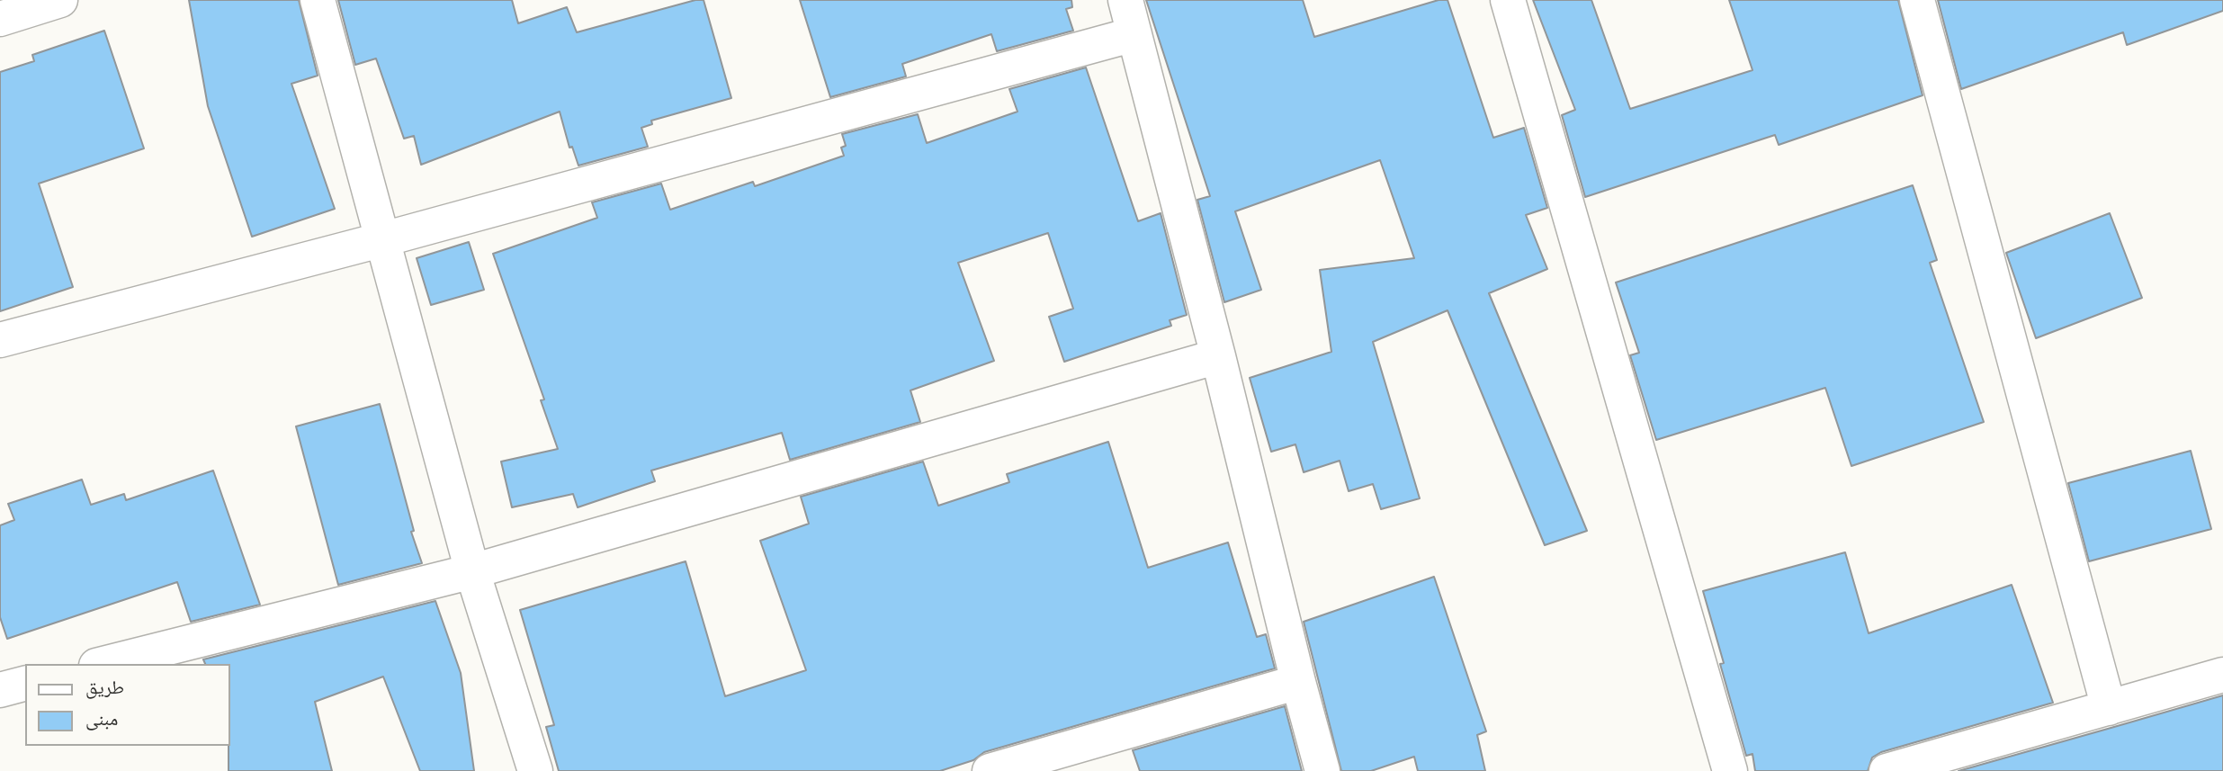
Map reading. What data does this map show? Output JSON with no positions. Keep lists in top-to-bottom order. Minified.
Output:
{"legend":["طريق","مبنى"]}
